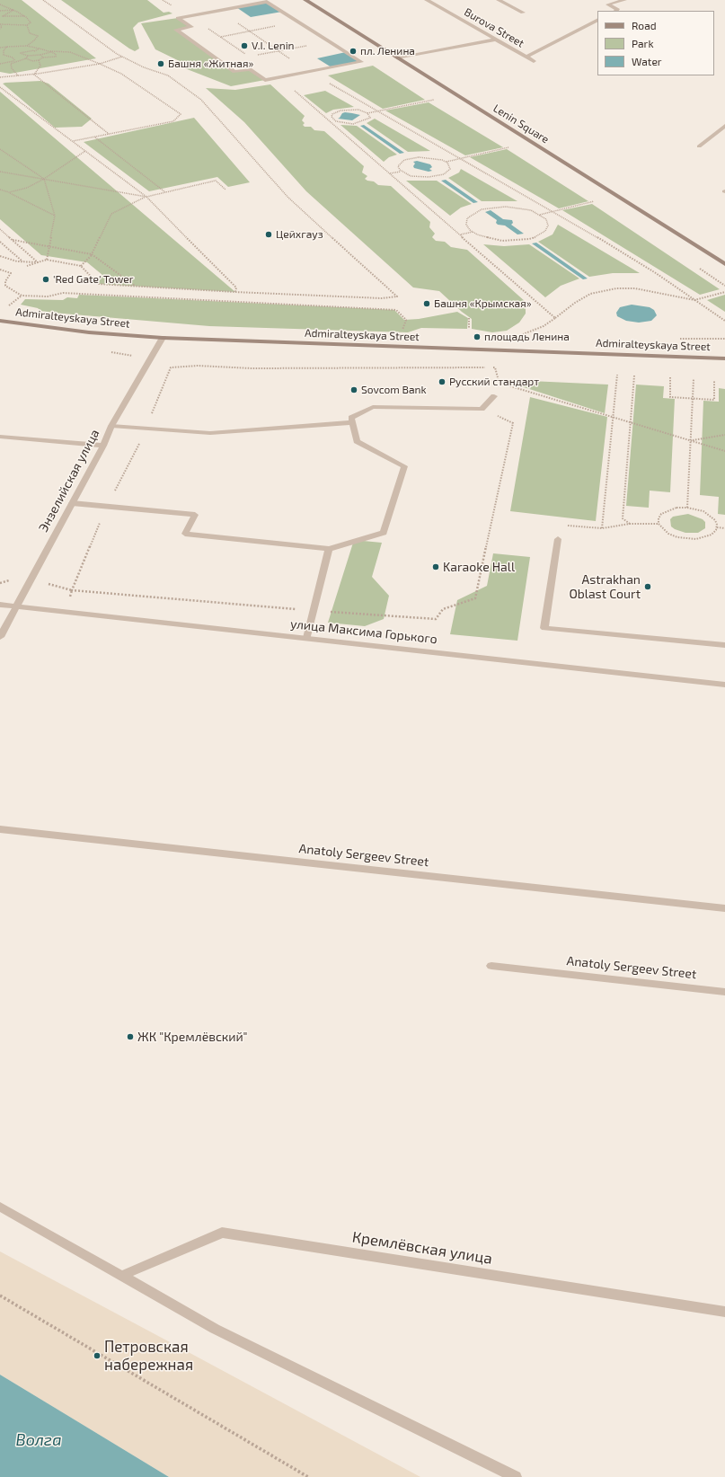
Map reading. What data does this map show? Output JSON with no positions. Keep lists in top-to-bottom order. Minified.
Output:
{"streets":{"main road":["Lenin Square","Admiralteyskaya Street"],"street":["Burova Street","Энзелийская улица","улица Максима Горького","Anatoly Sergeev Street","Кремлёвская улица"]},"crossings":[["Admiralteyskaya Street","Энзелийская улица"],["Энзелийская улица","улица Максима Горького"]],"water":["Волга"],"places":["V.I. Lenin","пл. Ленина","Башня «Житная»","Цейхгауз","'Red Gate' Tower","Башня «Крымская»","площадь Ленина","Русский стандарт","Sovcom Bank","Karaoke Hall","Astrakhan Oblast Court","ЖК \"Кремлёвский\"","Петровская набережная"],"legend":["Road","Park","Water"]}
